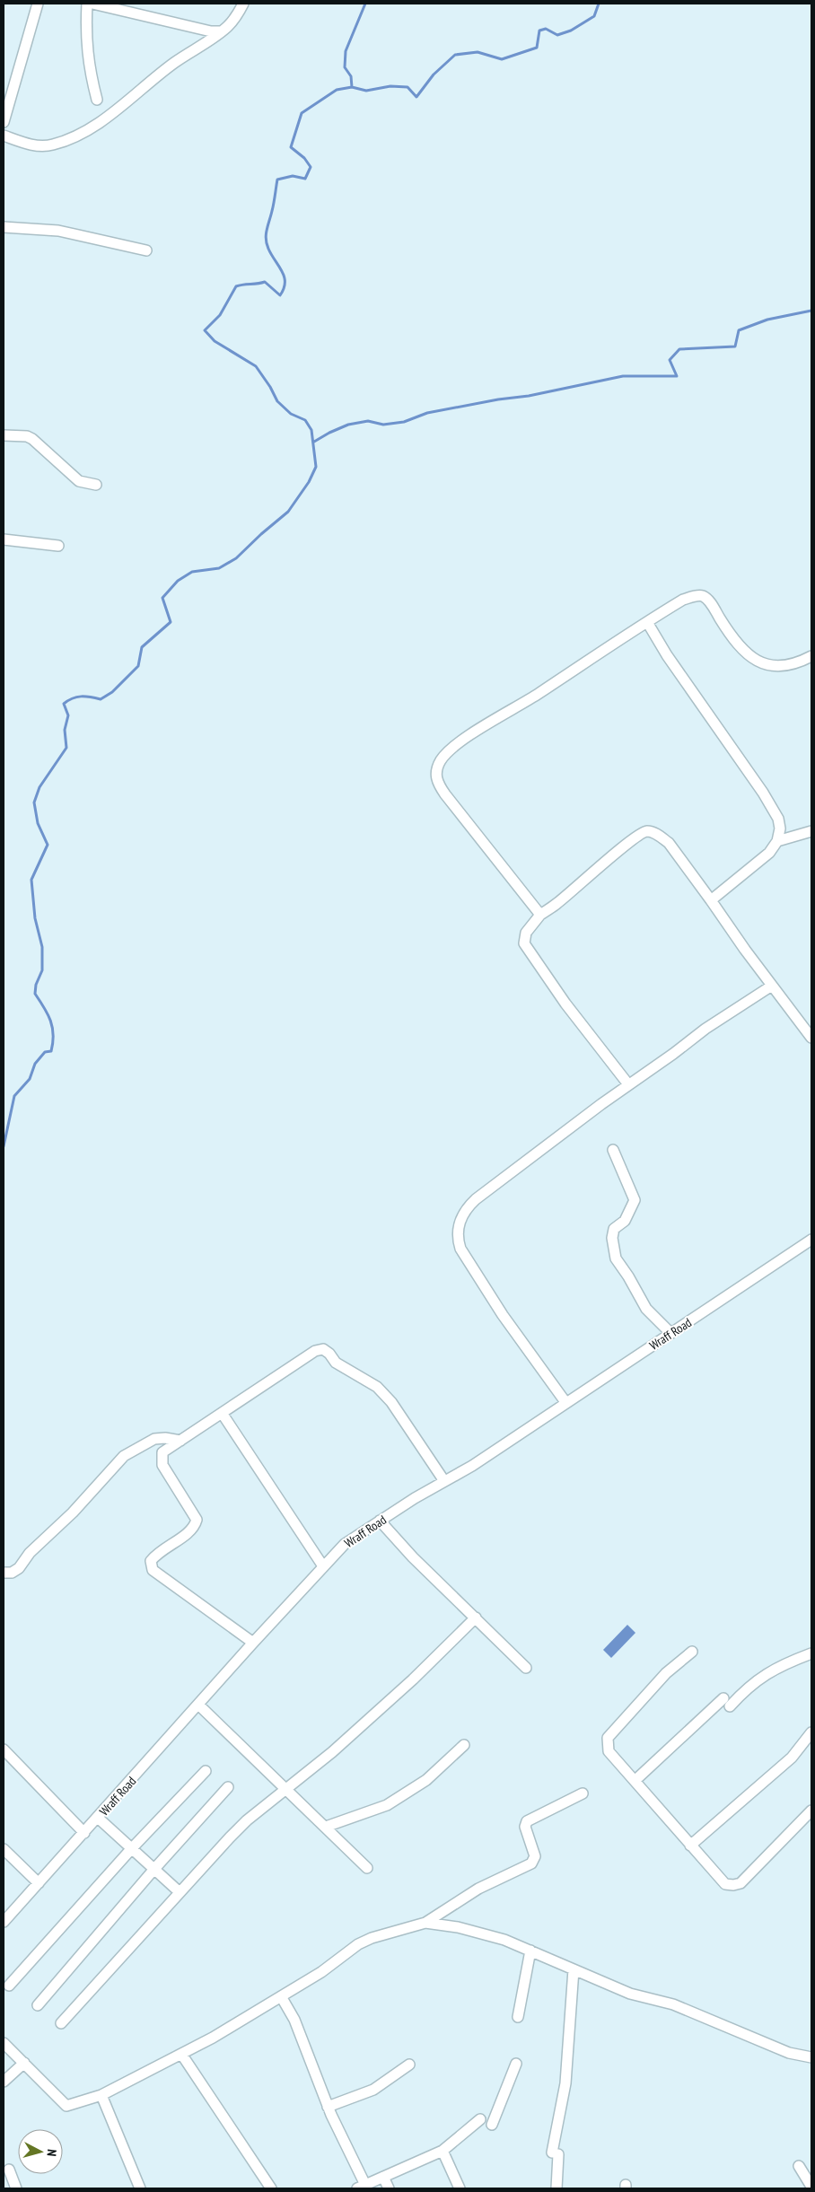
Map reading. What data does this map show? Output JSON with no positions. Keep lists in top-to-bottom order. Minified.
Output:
{"streets":{"street":["Wraff Road"]},"north":"right"}
